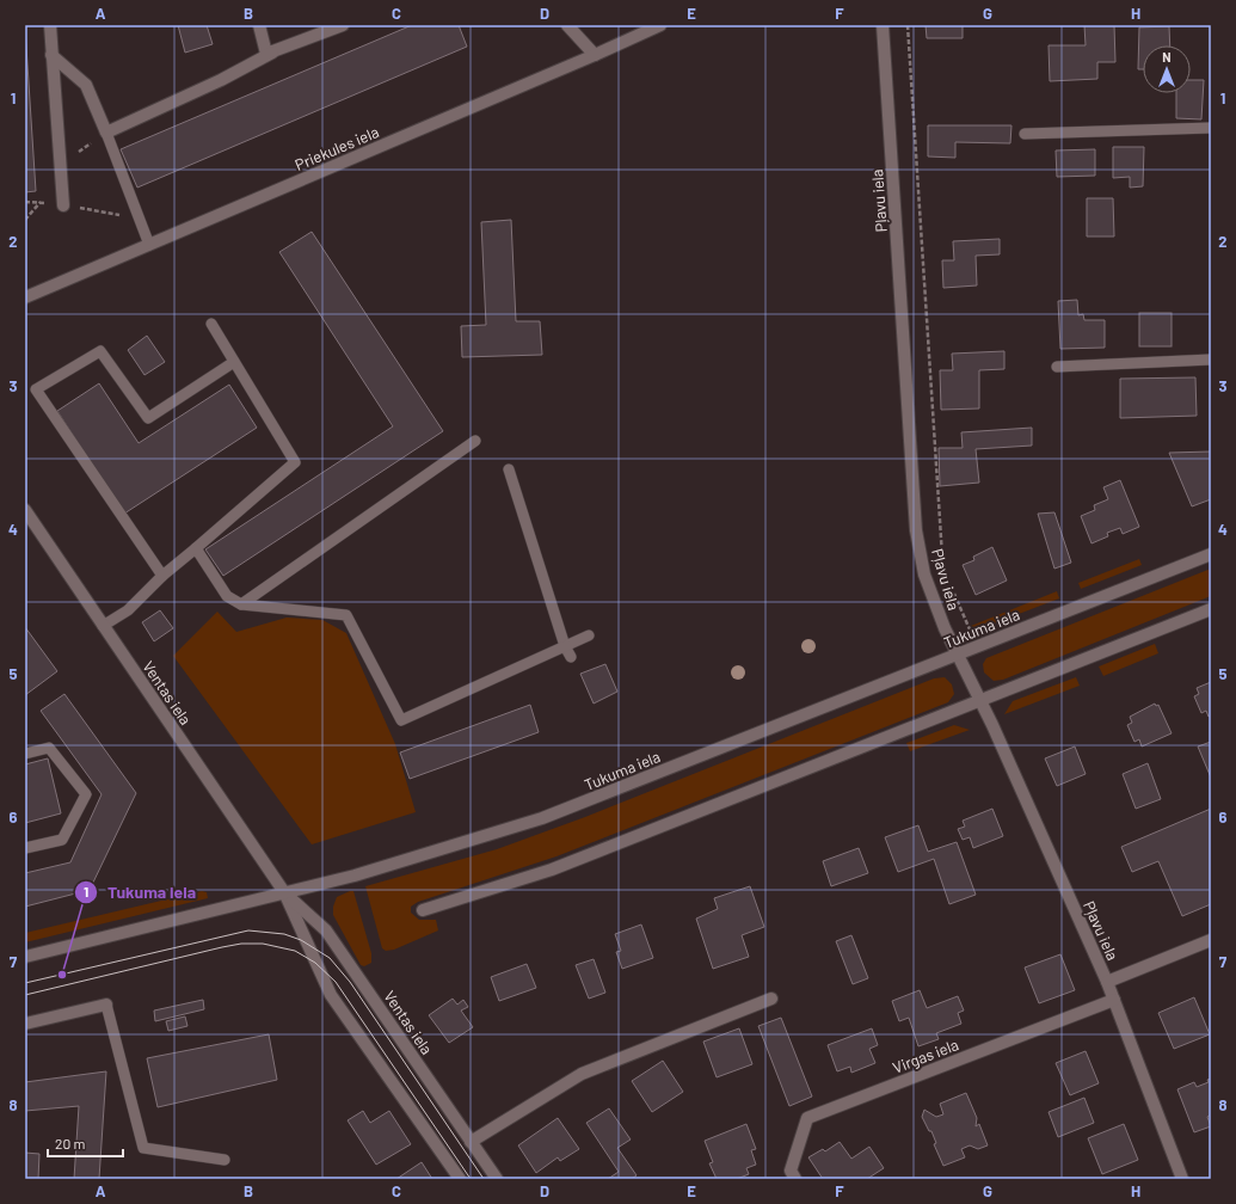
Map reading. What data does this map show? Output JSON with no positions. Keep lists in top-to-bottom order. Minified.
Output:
{"streets":{"street":["Priekules iela","Pļavu iela","Tukuma iela","Ventas iela","Virgas iela"]},"crossings":[["Pļavu iela","Tukuma iela"],["Pļavu iela","Virgas iela"],["Tukuma iela","Ventas iela"]],"places":["Tukuma iela"],"scale_bar":"20 m","north":"top","grid":{"columns":["A","B","C","D","E","F","G","H"],"rows":["1","2","3","4","5","6","7","8"]}}
